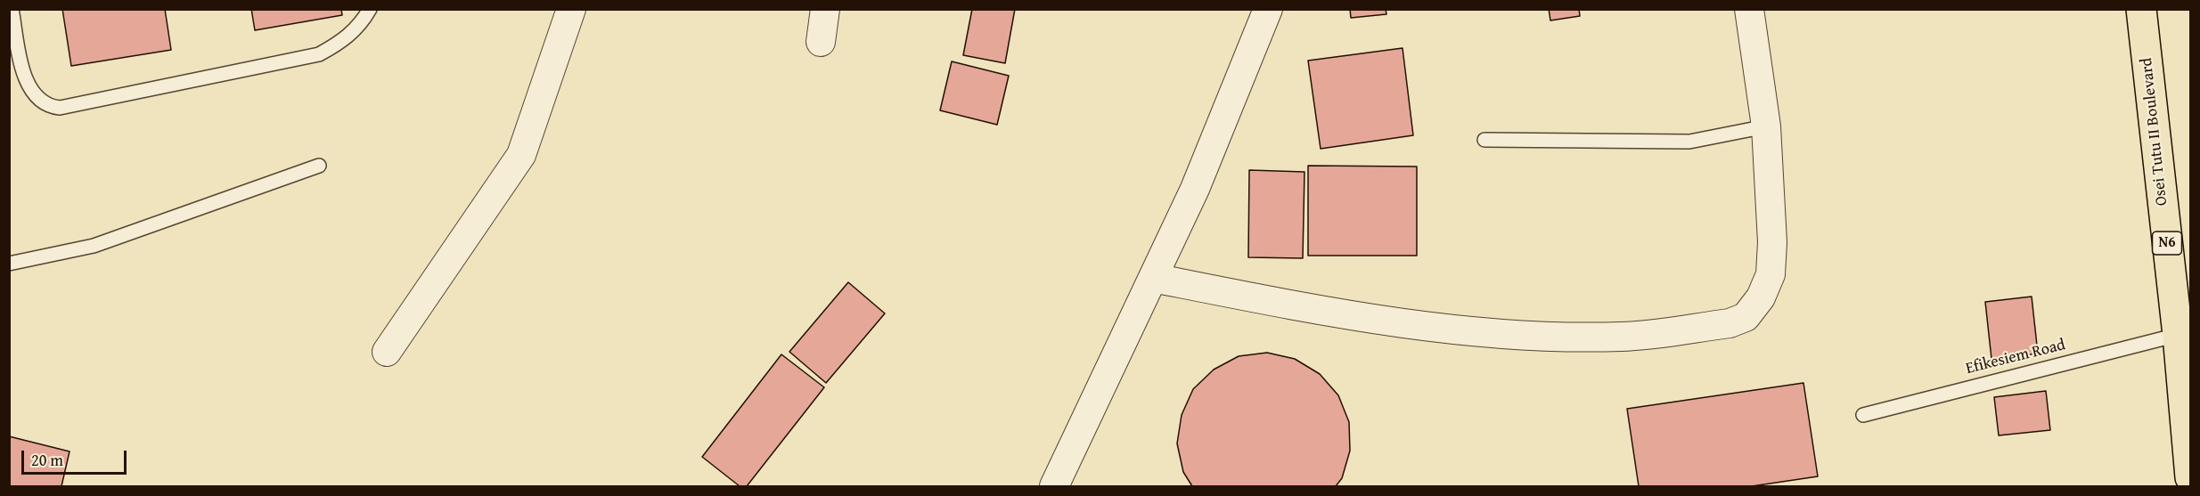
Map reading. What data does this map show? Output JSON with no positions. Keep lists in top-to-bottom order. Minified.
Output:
{"streets":{"highway":["Osei Tutu II Boulevard","N6"],"lane":["Efikesiem Road"]},"crossings":[["Osei Tutu II Boulevard","Efikesiem Road"]],"scale_bar":"20 m"}
